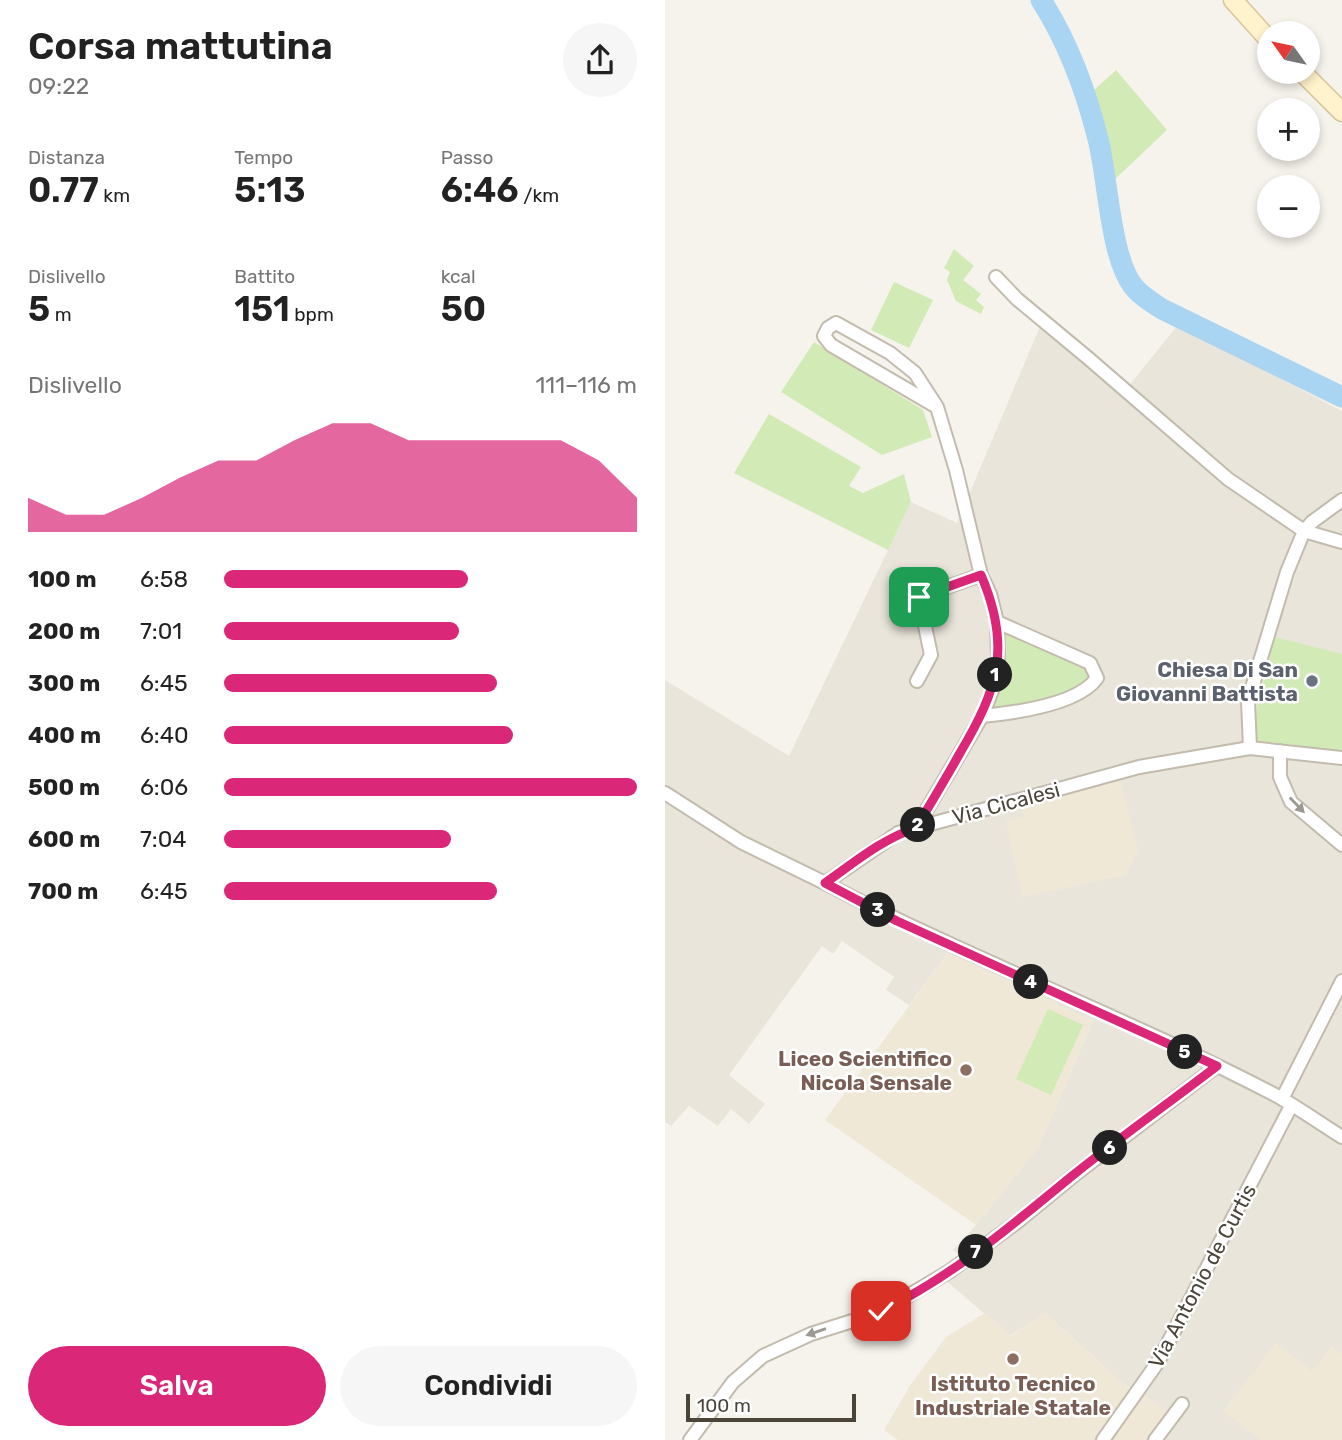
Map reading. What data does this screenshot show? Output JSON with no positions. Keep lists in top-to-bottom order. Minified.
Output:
{"streets":{"street":["Via Cicalesi","Via Antonio de Curtis"]},"places":["Chiesa Di San Giovanni Battista","Liceo Scientifico Nicola Sensale","Istituto Tecnico Industriale Statale"],"scale_bar":"100 m","north":"top left","page":{"heading":["Corsa mattutina","09:22"],"map_buttons":["+","−"],"stats":[["Distanza","0.77 km"],["Tempo","5:13"],["Passo","6:46 /km"],["Dislivello","5 m"],["Battito","151 bpm"],["kcal","50"]],"chart":["Dislivello","111–116 m"],"list":[{"name":"100 m","note":"6:58"},{"name":"200 m","note":"7:01"},{"name":"300 m","note":"6:45"},{"name":"400 m","note":"6:40"},{"name":"500 m","note":"6:06"},{"name":"600 m","note":"7:04"},{"name":"700 m","note":"6:45"}],"pins":["1","2","3","4","5","6","7"],"buttons":["Salva","Condividi"],"scale":"100 m"}}
